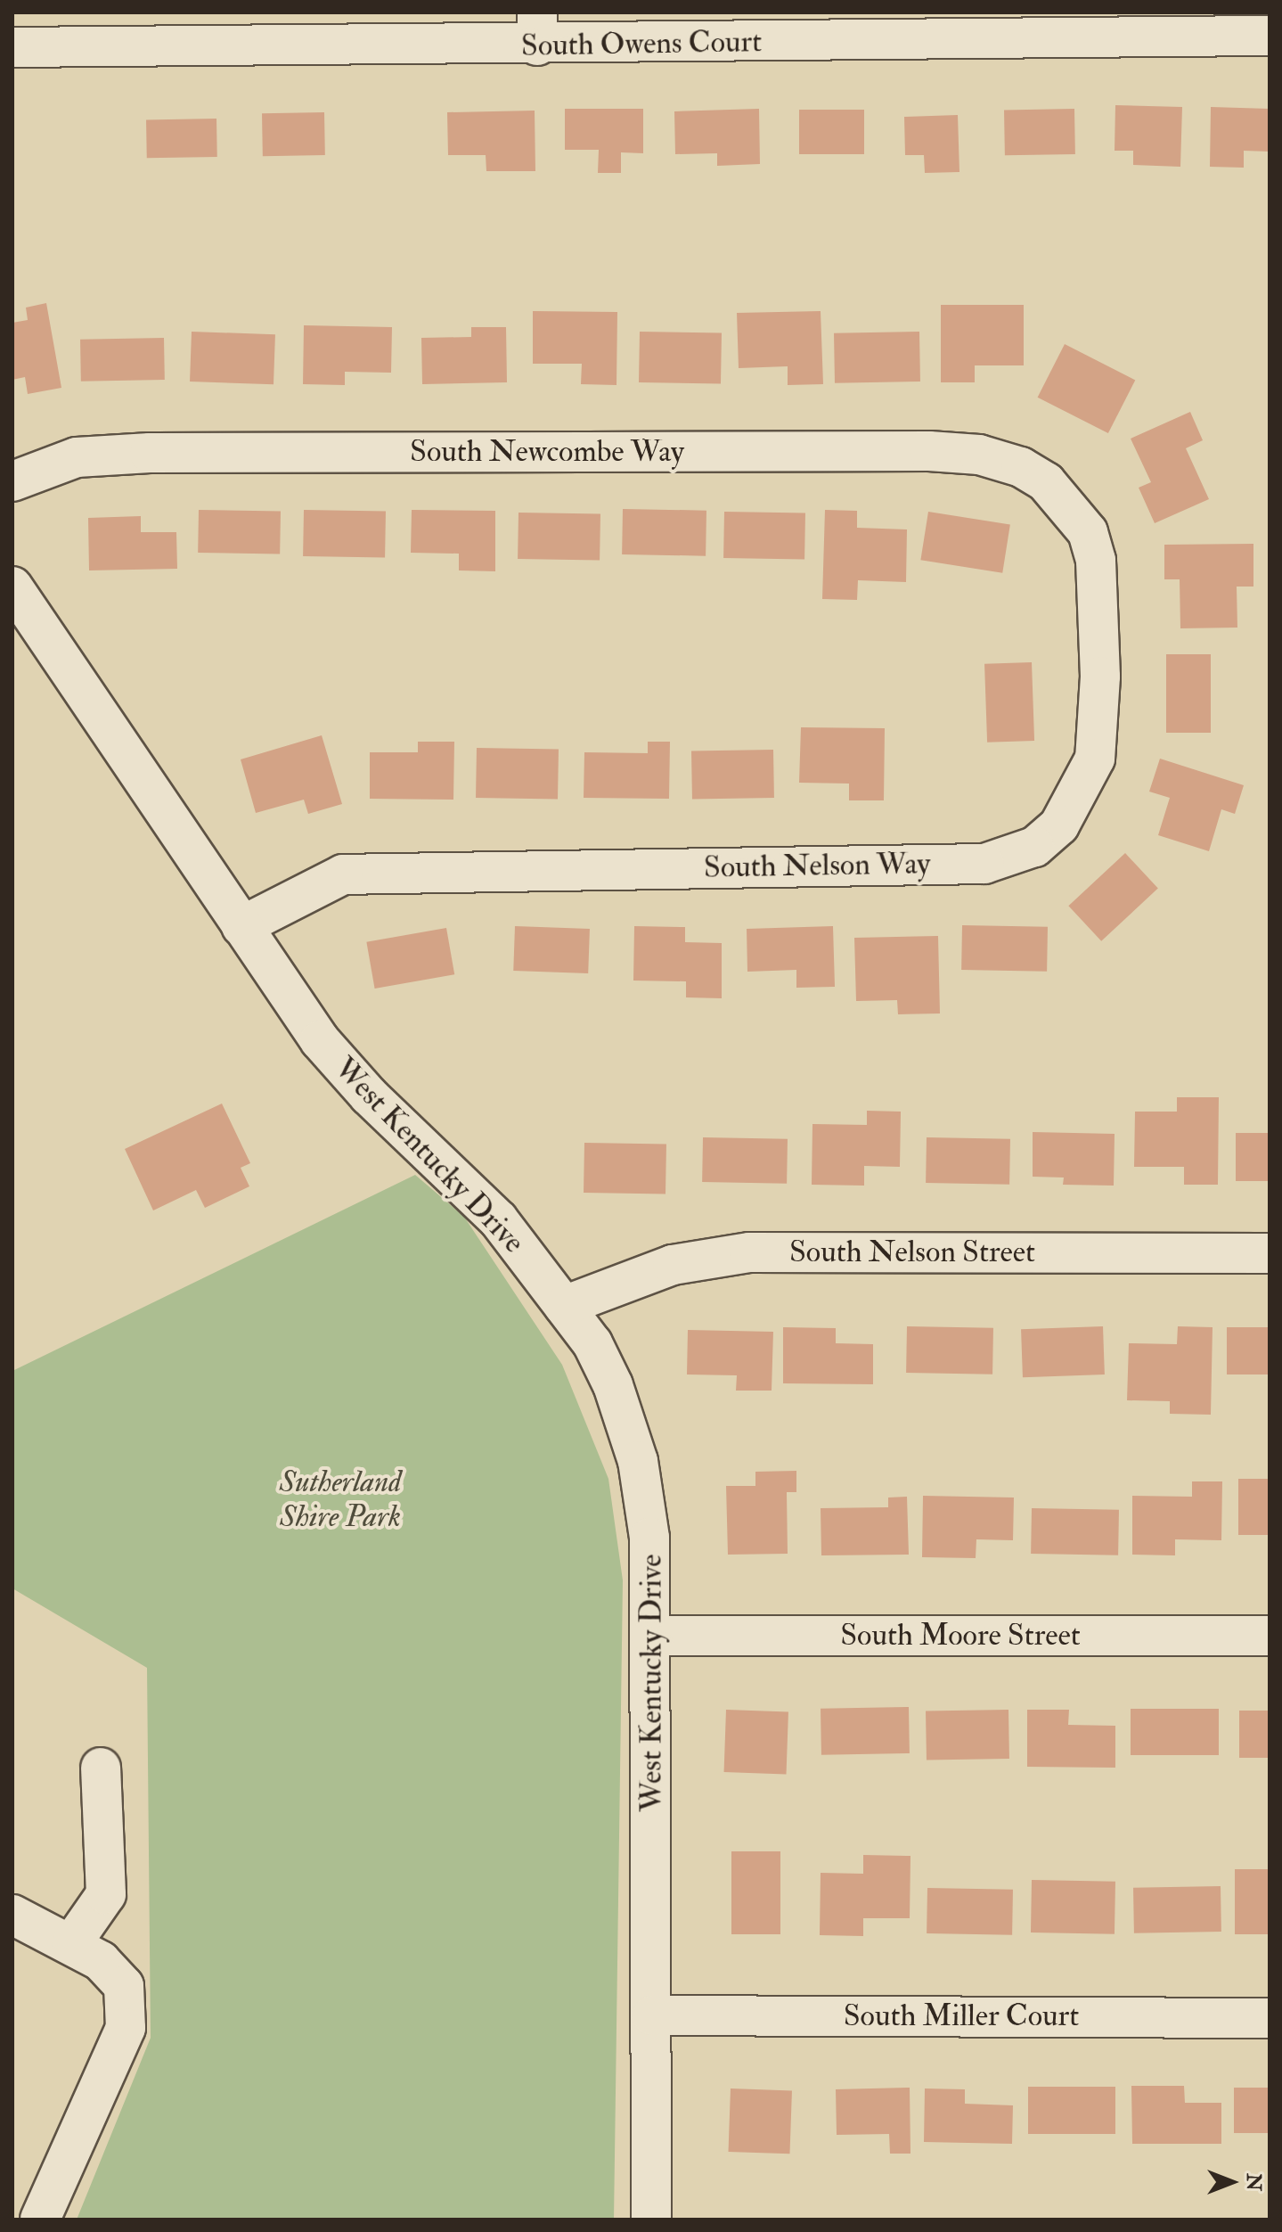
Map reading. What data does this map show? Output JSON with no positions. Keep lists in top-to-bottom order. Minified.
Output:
{"streets":{"street":["South Owens Court","South Newcombe Way","South Nelson Way","West Kentucky Drive","South Nelson Street","South Moore Street","South Miller Court"]},"crossings":[["South Newcombe Way","South Nelson Way"],["South Nelson Way","West Kentucky Drive"],["West Kentucky Drive","South Nelson Street"],["West Kentucky Drive","South Moore Street"],["West Kentucky Drive","South Miller Court"]],"parks":["Sutherland Shire Park"],"north":"right"}
